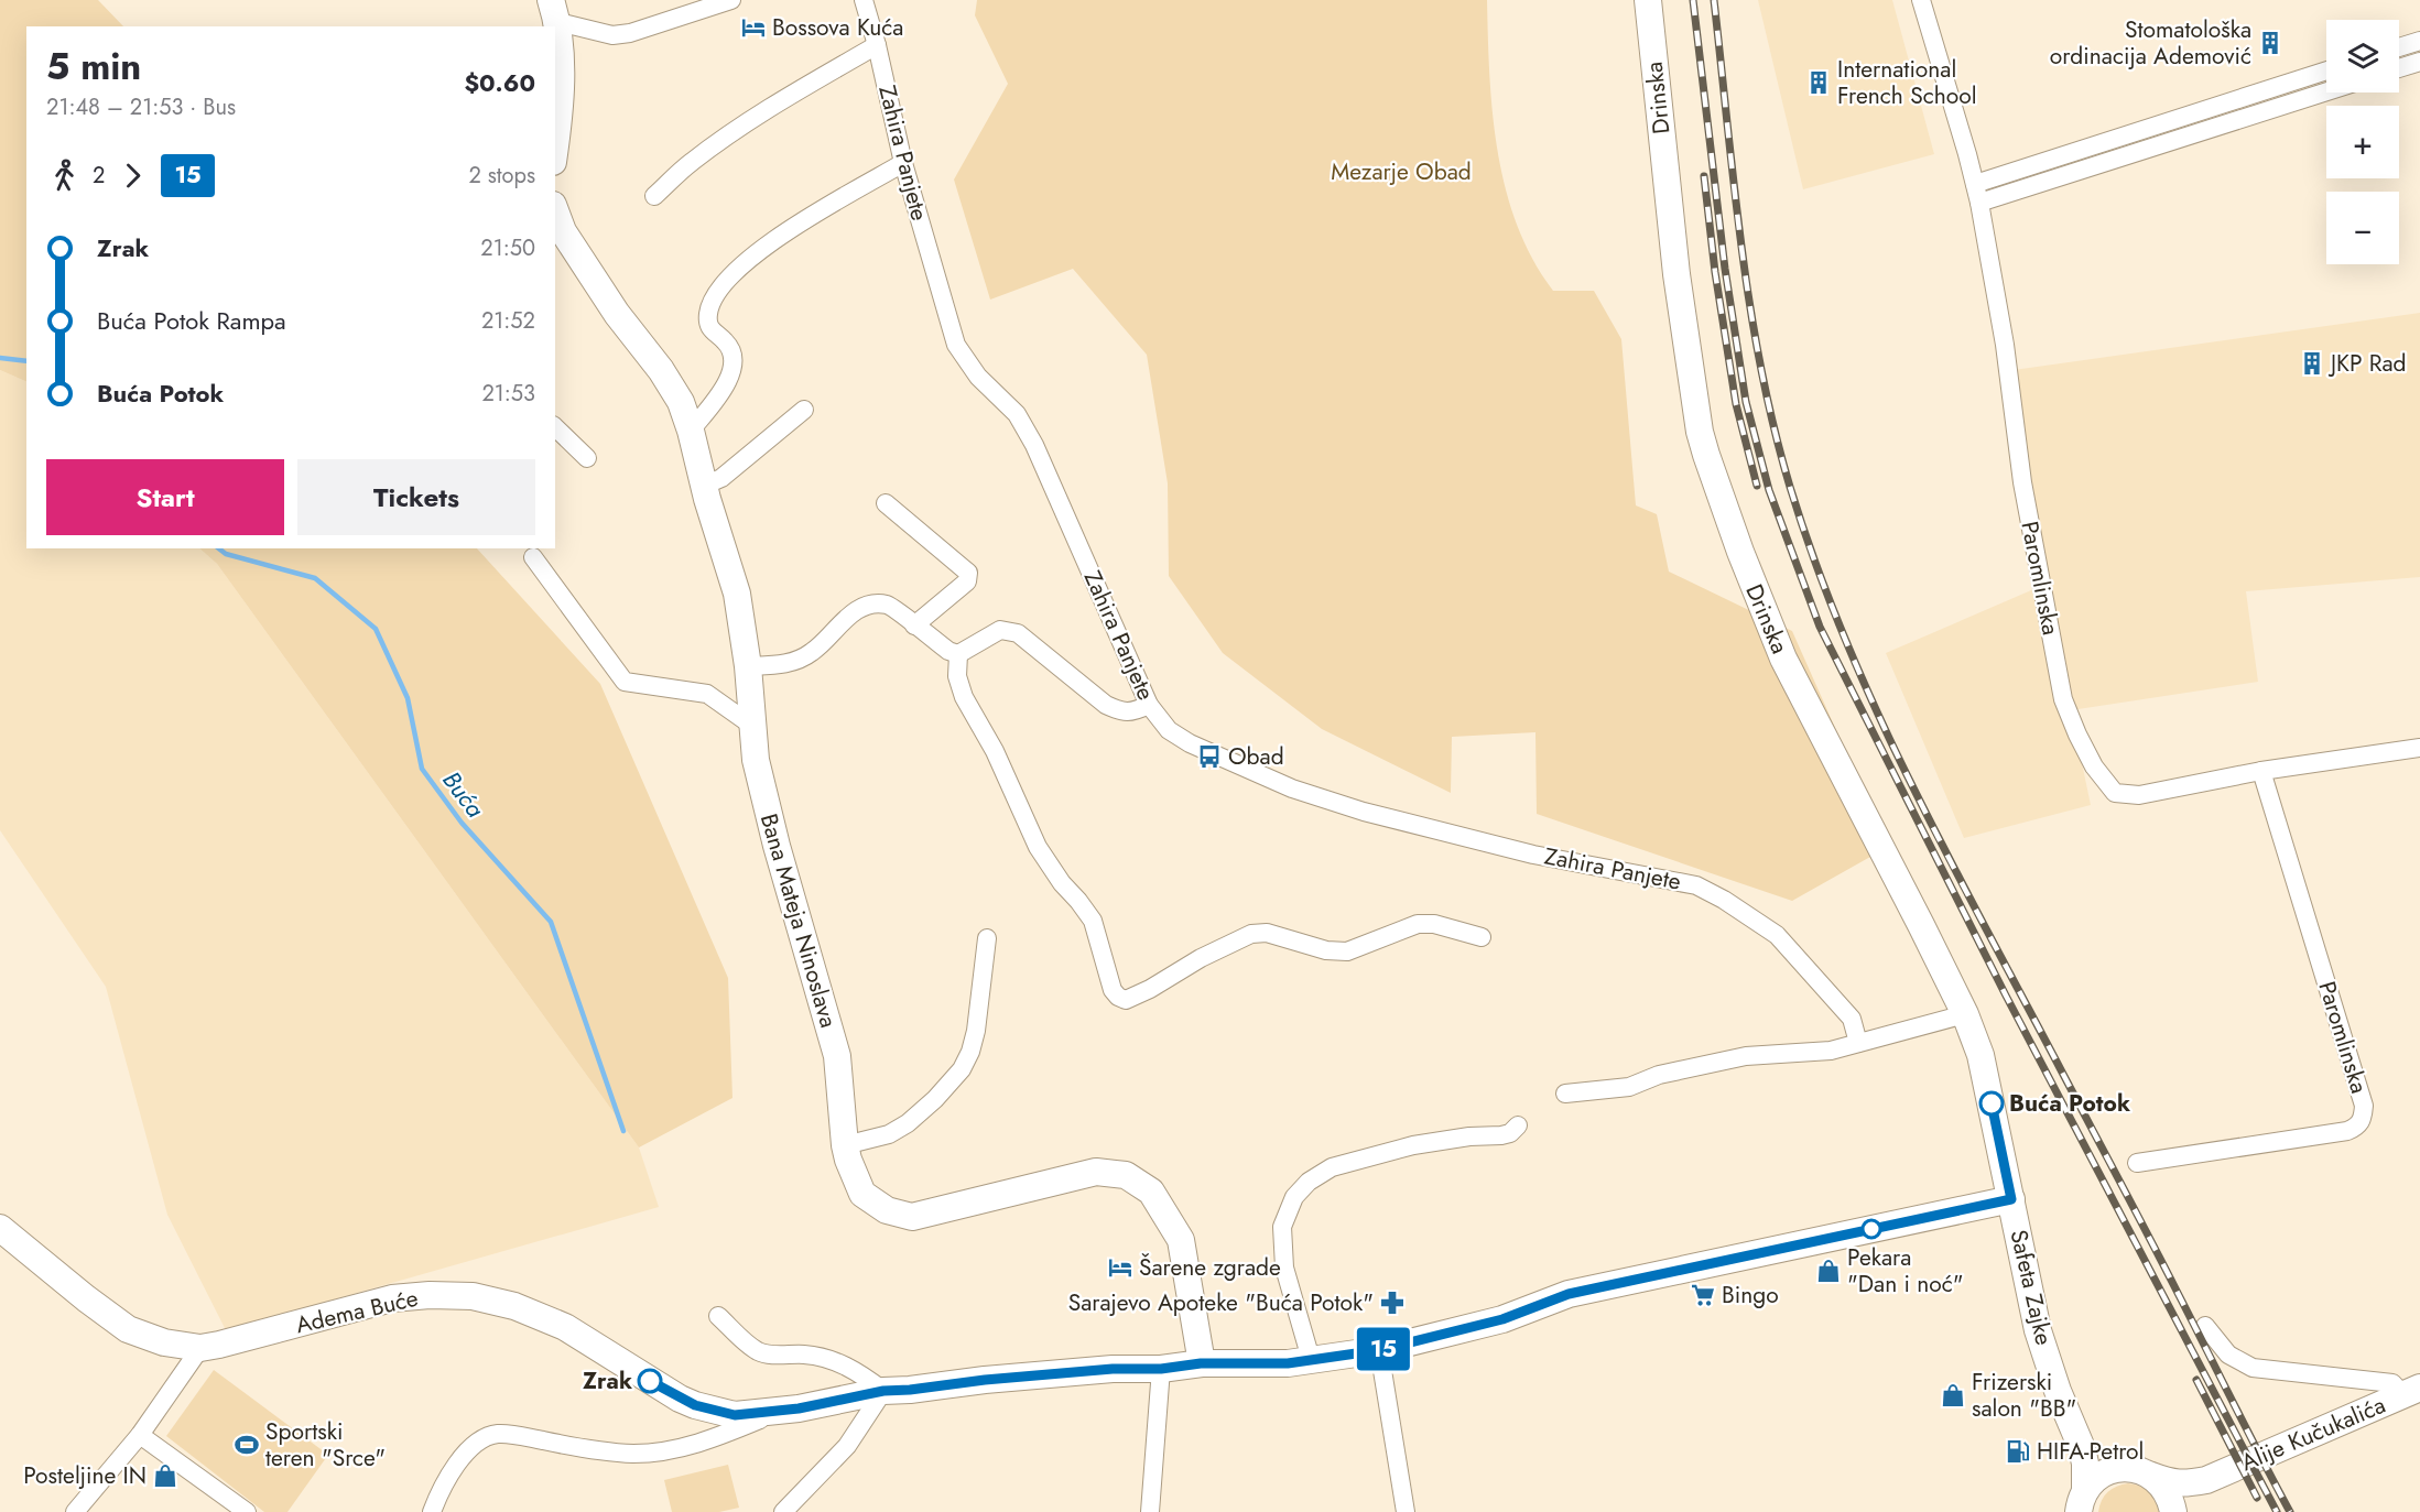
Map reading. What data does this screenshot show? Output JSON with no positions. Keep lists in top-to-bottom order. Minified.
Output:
{"streets":{"street":["Drinska","Zahira Panjete","Paromlinska","Bana Mateja Ninoslava","Safeta Zajke","Adema Buće","Alije Kučukalića"]},"crossings":[["Drinska","Safeta Zajke"],["Drinska","Adema Buće"],["Bana Mateja Ninoslava","Adema Buće"],["Safeta Zajke","Adema Buće"]],"water":["Buća"],"parks":["Mezarje Obad"],"places":{"hotel":["Bossova Kuća","Šarene zgrade"],"building":["Stomatološka ordinacija Ademović","International French School","JKP Rad"],"bus stop":["Obad"],"other":["Buća Potok","Zrak"],"shop":["Pekara \"Dan i noć\"","Frizerski salon \"BB\"","Posteljine IN"],"supermarket":["Bingo"],"pharmacy":["Sarajevo Apoteke \"Buća Potok\""],"sports":["Sportski teren \"Srce\""],"fuel station":["HIFA-Petrol"]},"lines":["bus line 15"],"page":{"on_map":"15","map_buttons":["+","−"],"heading":["5 min","21:48 – 21:53 · Bus","$0.60"],"legs":["2","15","2 stops"],"list":[{"name":"Zrak","value":"21:50"},{"name":"Buća Potok Rampa","value":"21:52"},{"name":"Buća Potok","value":"21:53"}],"buttons":["Start","Tickets"]}}
